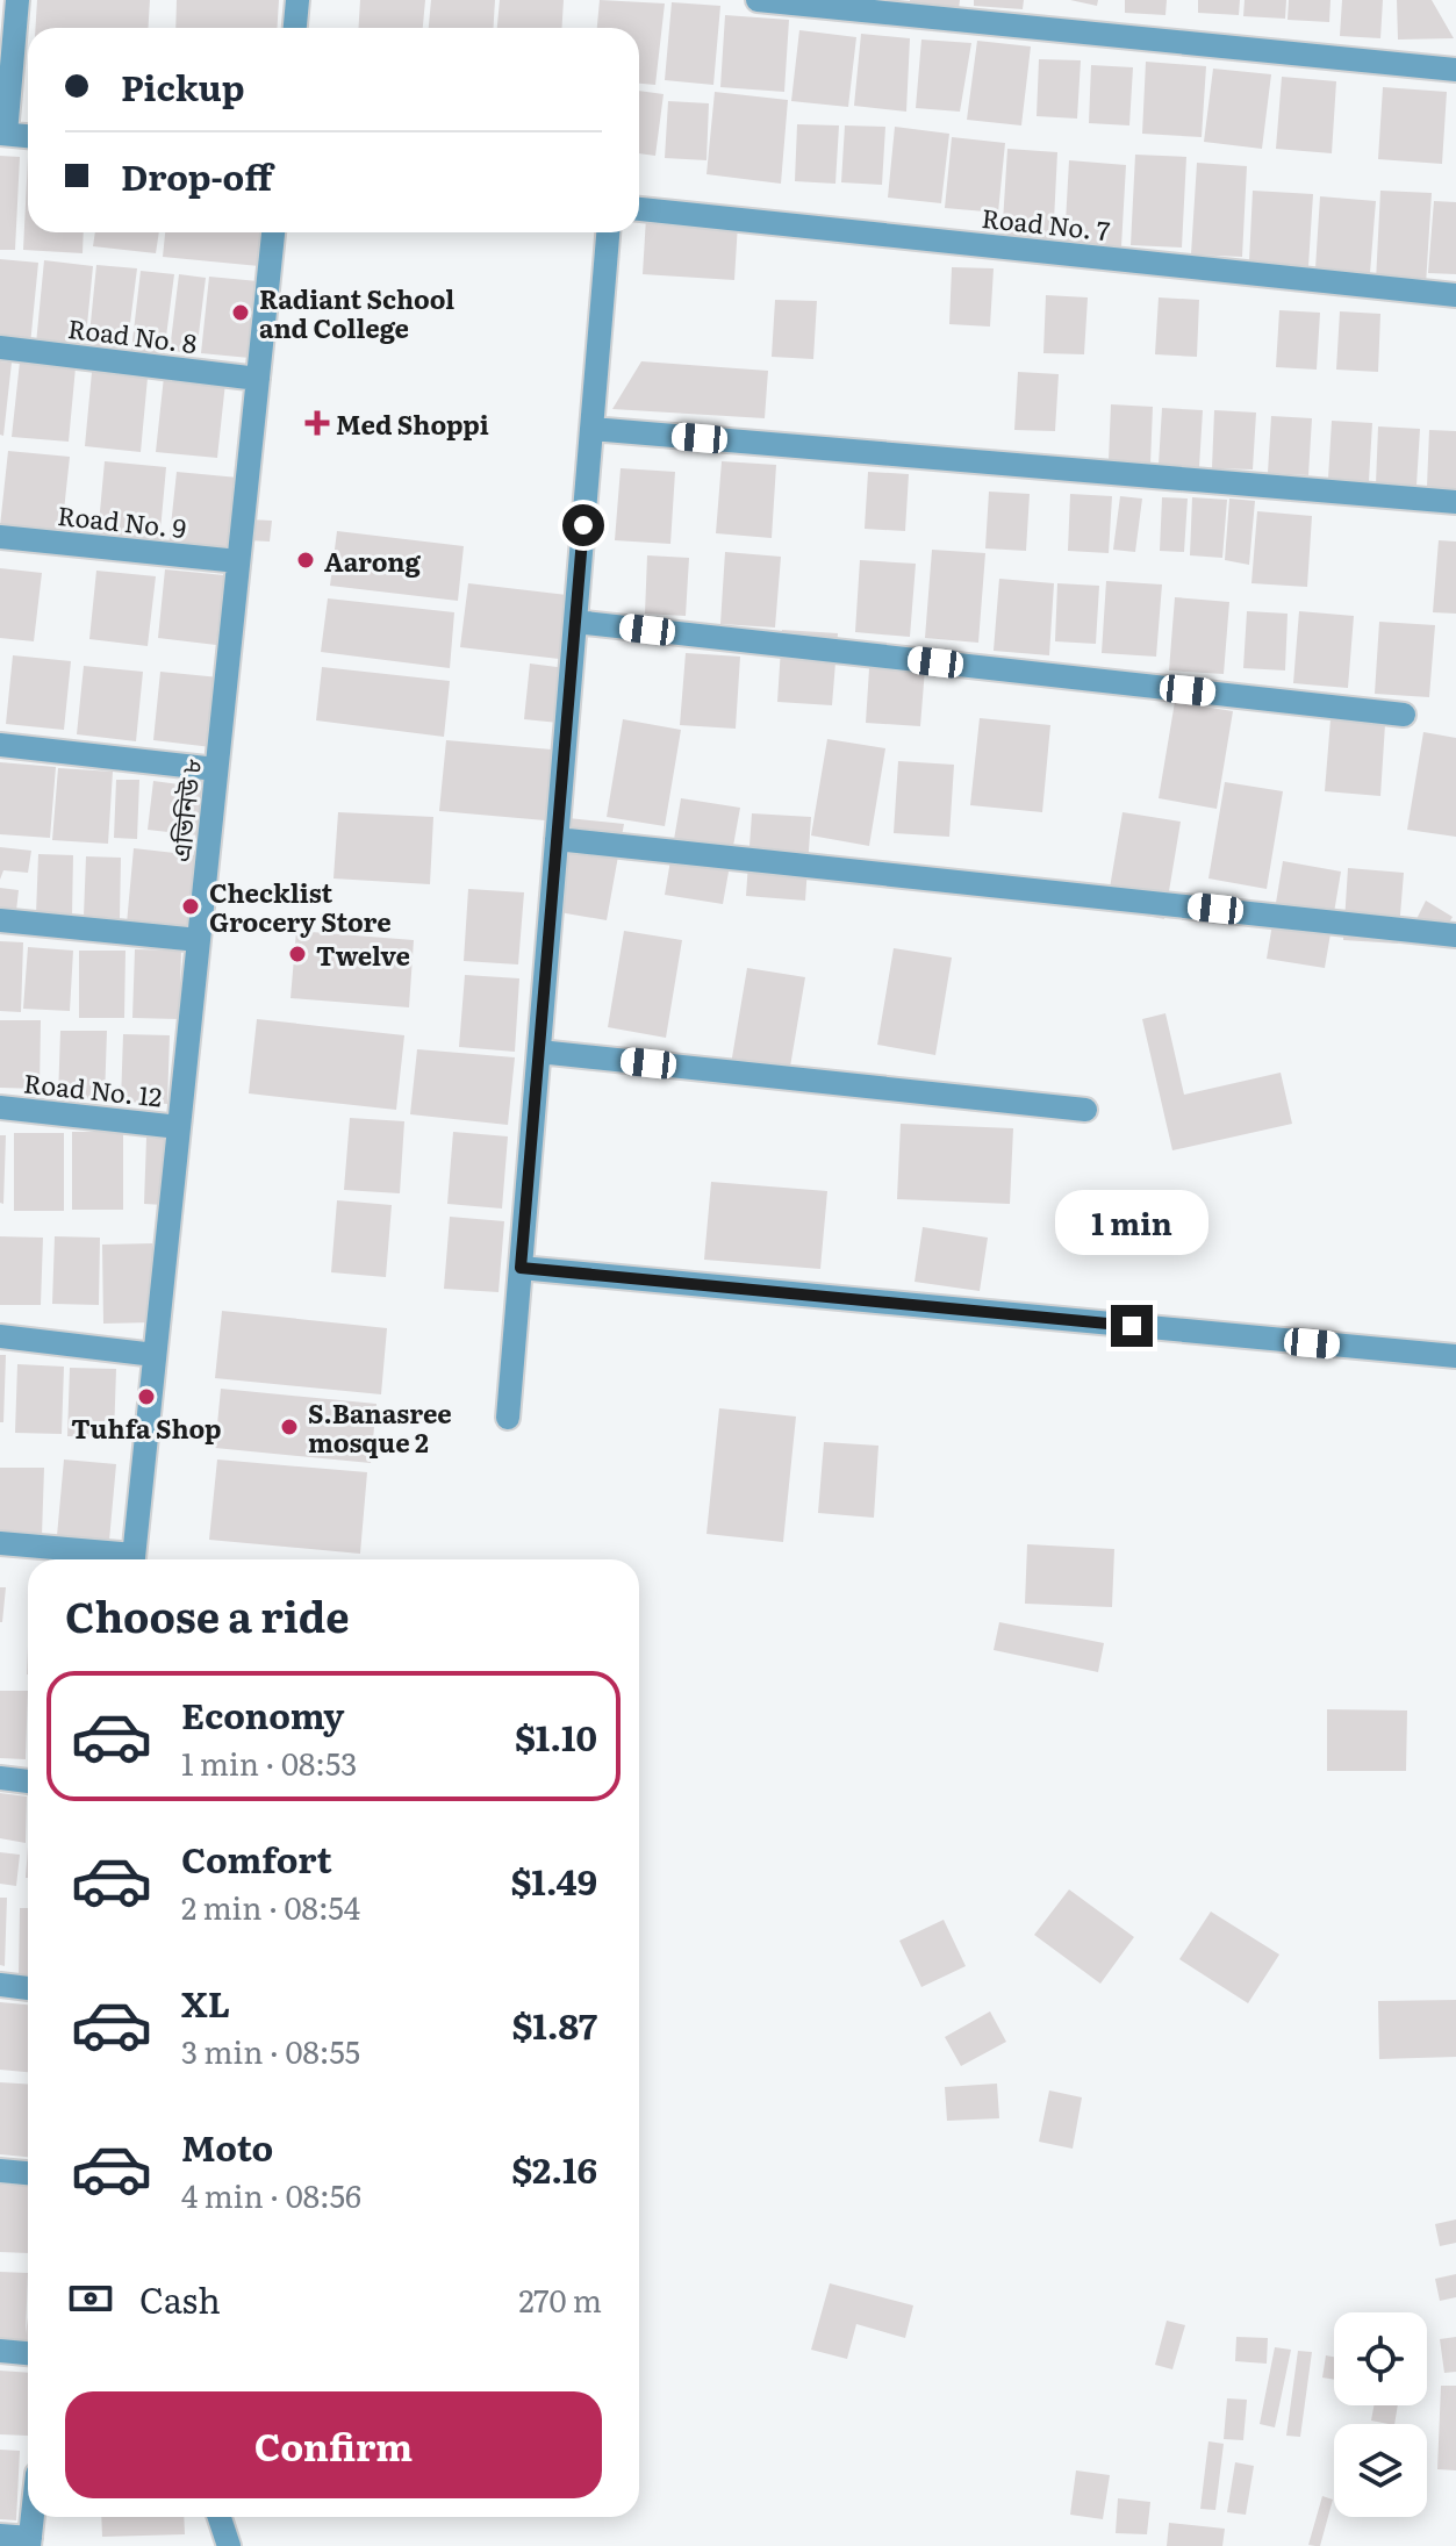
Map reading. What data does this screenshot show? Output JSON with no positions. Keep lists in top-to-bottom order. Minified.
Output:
{"streets":{"street":["Road No. 7","Road No. 8","Road No. 9","এভিনিউ ৮","Road No. 12"]},"crossings":[["Road No. 8","এভিনিউ ৮"],["Road No. 9","এভিনিউ ৮"],["এভিনিউ ৮","Road No. 12"]],"places":{"other":["Radiant School and College","Aarong","Checklist Grocery Store","Twelve","Tuhfa Shop","S.Banasree mosque 2"],"health":["Med Shoppi"]},"page":{"banner":["Pickup","Drop-off"],"bubble":"1 min","heading":"Choose a ride","list":[{"name":"Economy","note":"1 min · 08:53","value":"$1.10"},{"name":"Comfort","note":"2 min · 08:54","value":"$1.49"},{"name":"XL","note":"3 min · 08:55","value":"$1.87"},{"name":"Moto","note":"4 min · 08:56","value":"$2.16"}],"pay":["Cash","270 m"],"buttons":"Confirm"}}
